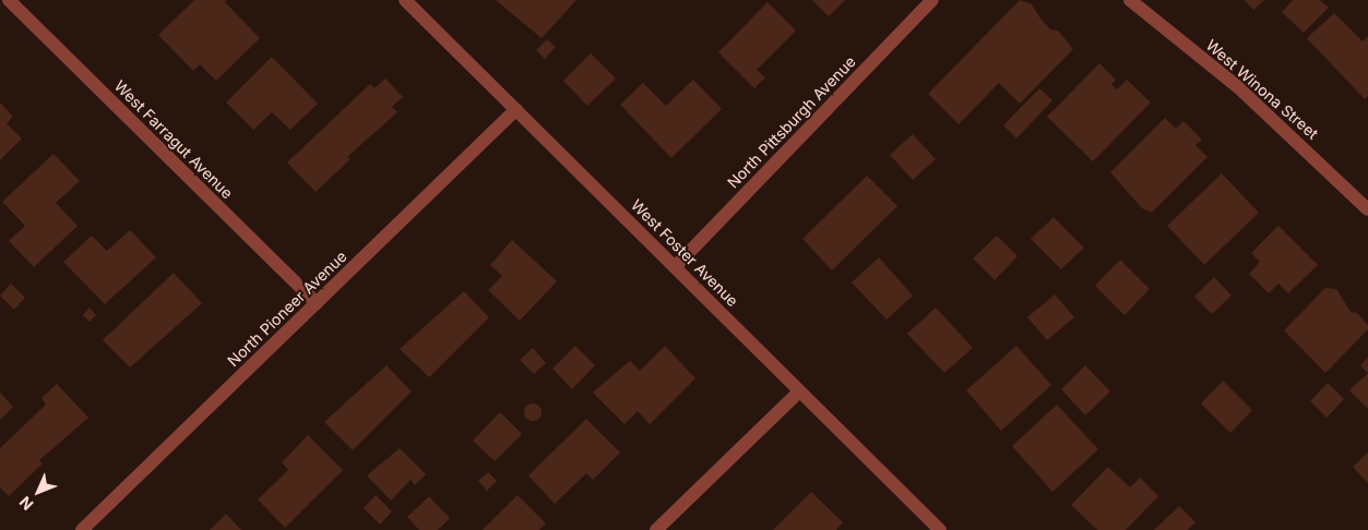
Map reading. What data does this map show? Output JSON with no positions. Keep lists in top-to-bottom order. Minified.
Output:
{"streets":{"street":["West Winona Street","North Pittsburgh Avenue","West Farragut Avenue","West Foster Avenue","North Pioneer Avenue"]},"crossings":[["North Pittsburgh Avenue","West Foster Avenue"],["West Farragut Avenue","North Pioneer Avenue"],["West Foster Avenue","North Pioneer Avenue"]],"north":"bottom left"}
